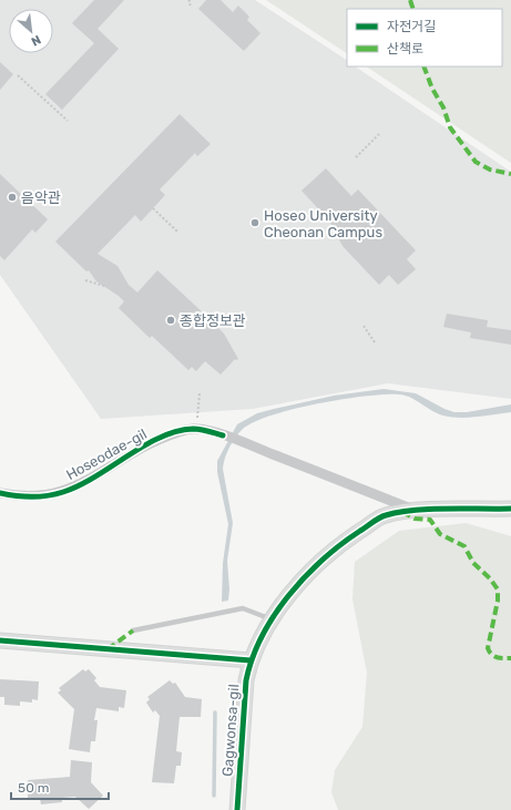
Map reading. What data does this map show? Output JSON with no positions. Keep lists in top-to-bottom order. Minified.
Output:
{"streets":{"street":["Hoseodae-gil","Gagwonsa-gil"]},"crossings":[["Hoseodae-gil","Gagwonsa-gil"]],"places":["음악관","Hoseo University Cheonan Campus","종합정보관"],"legend":["자전거길","산책로"],"scale_bar":"50 m","north":"bottom right"}
